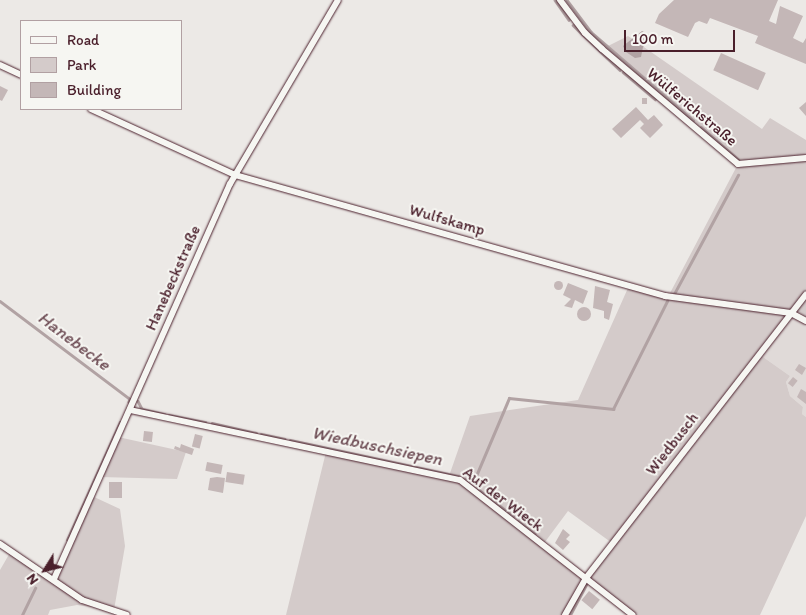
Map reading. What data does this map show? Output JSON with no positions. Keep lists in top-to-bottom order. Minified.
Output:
{"streets":{"street":["Wülferichstraße","Wulfskamp","Hanebeckstraße","Wiedbusch","Auf der Wieck"]},"crossings":[["Wulfskamp","Hanebeckstraße"],["Wulfskamp","Wiedbusch"],["Hanebeckstraße","Auf der Wieck"],["Wiedbusch","Auf der Wieck"]],"water":["Hanebecke","Wiedbuschsiepen"],"legend":["Road","Park","Building"],"scale_bar":"100 m","north":"bottom left"}
